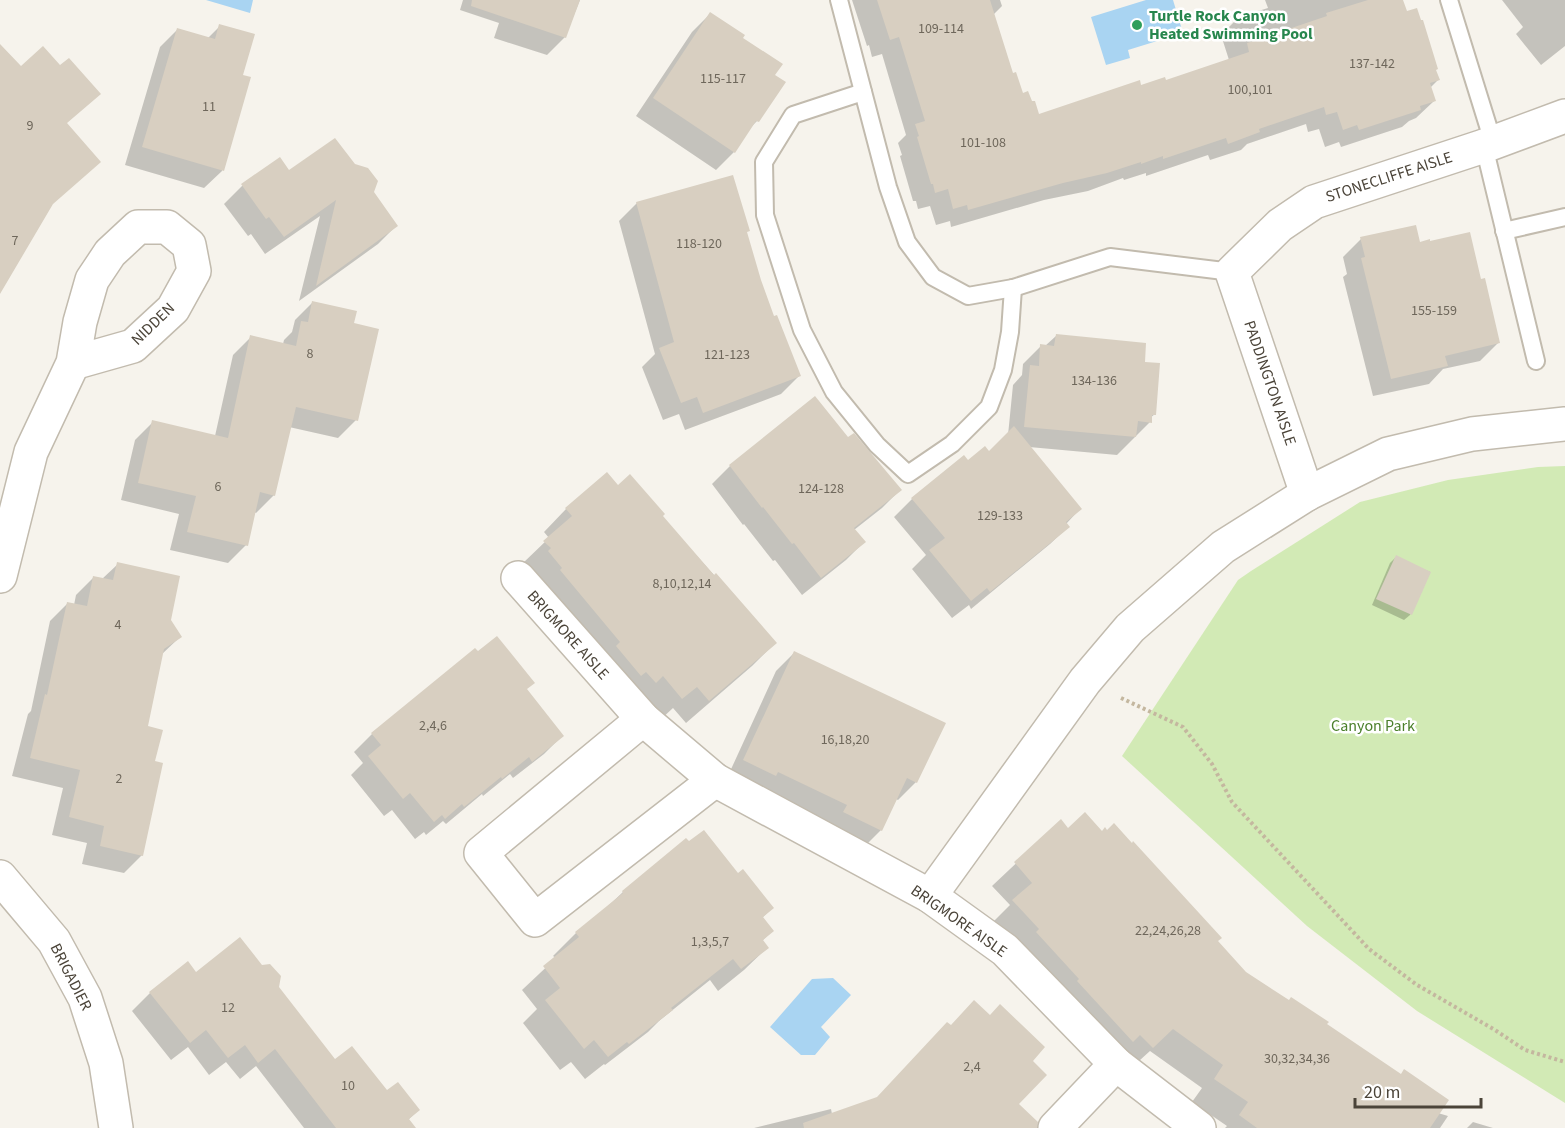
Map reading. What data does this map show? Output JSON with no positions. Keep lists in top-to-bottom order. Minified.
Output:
{"streets":{"street":["STONECLIFFE AISLE","PADDINGTON AISLE","BRIGMORE AISLE","BRIGADIER"]},"crossings":[["STONECLIFFE AISLE","PADDINGTON AISLE"]],"parks":["Canyon Park"],"places":["Turtle Rock Canyon Heated Swimming Pool"],"house_numbers":["109-114","137-142","115-117","100,101","11","9","101-108","7","118-120","155-159","8","121-123","134-136","6","124-128","129-133","8,10,12,14","4","2,4,6","16,18,20","2","22,24,26,28","1,3,5,7","12","30,32,34,36","2,4","10"],"scale_bar":"20 m"}
